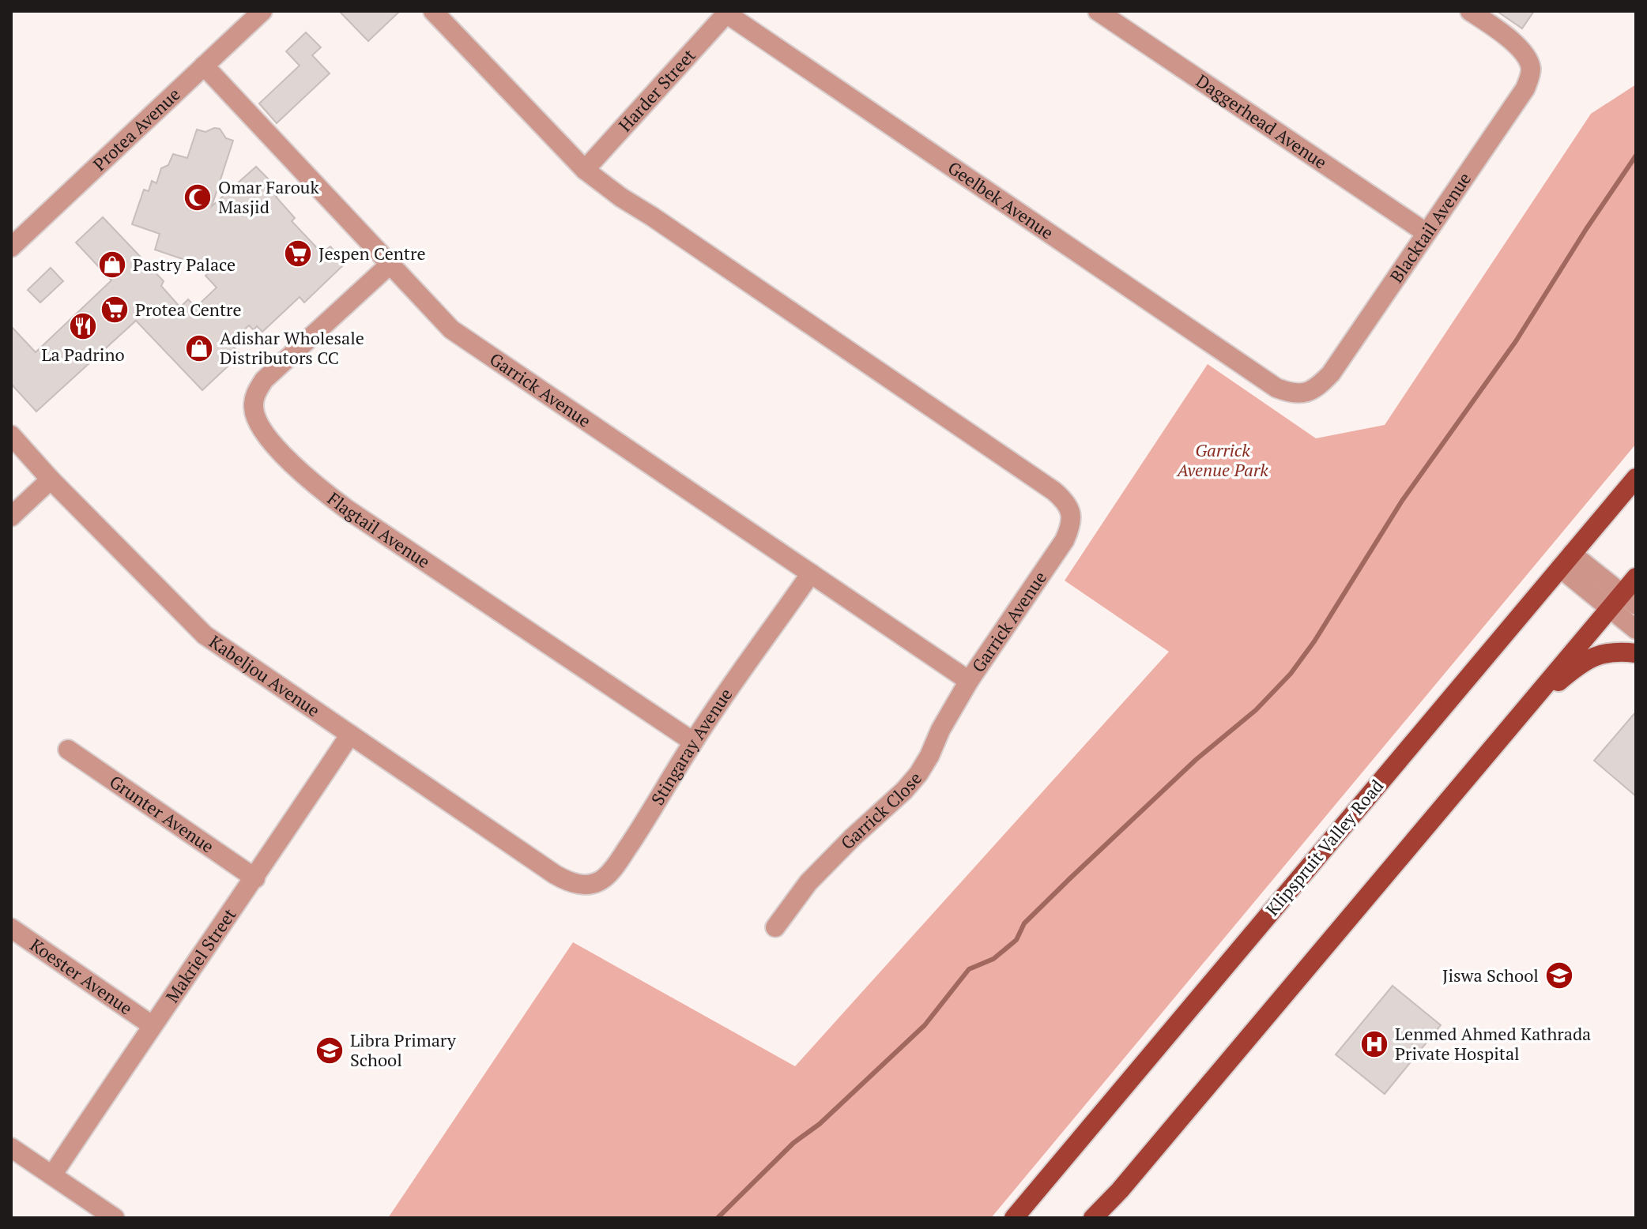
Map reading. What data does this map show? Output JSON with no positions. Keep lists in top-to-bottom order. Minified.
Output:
{"streets":{"main road":["Klipspruit Valley Road"],"street":["Harder Street","Daggerhead Avenue","Protea Avenue","Geelbek Avenue","Blacktail Avenue","Garrick Avenue","Flagtail Avenue","Kabeljou Avenue","Stingaray Avenue","Garrick Close","Grunter Avenue","Makriel Street","Koester Avenue"]},"crossings":[["Harder Street","Geelbek Avenue"],["Harder Street","Garrick Avenue"],["Daggerhead Avenue","Blacktail Avenue"],["Protea Avenue","Garrick Avenue"],["Geelbek Avenue","Blacktail Avenue"],["Garrick Avenue","Flagtail Avenue"],["Garrick Avenue","Stingaray Avenue"],["Garrick Avenue","Garrick Close"],["Flagtail Avenue","Stingaray Avenue"],["Kabeljou Avenue","Stingaray Avenue"],["Kabeljou Avenue","Makriel Street"],["Grunter Avenue","Makriel Street"],["Makriel Street","Koester Avenue"]],"parks":["Garrick Avenue Park"],"places":{"mosque":["Omar Farouk Masjid"],"supermarket":["Jespen Centre","Protea Centre"],"shop":["Pastry Palace","Adishar Wholesale Distributors CC"],"restaurant":["La Padrino"],"school or university":["Jiswa School","Libra Primary School"],"hospital":["Lenmed Ahmed Kathrada Private Hospital"]}}
